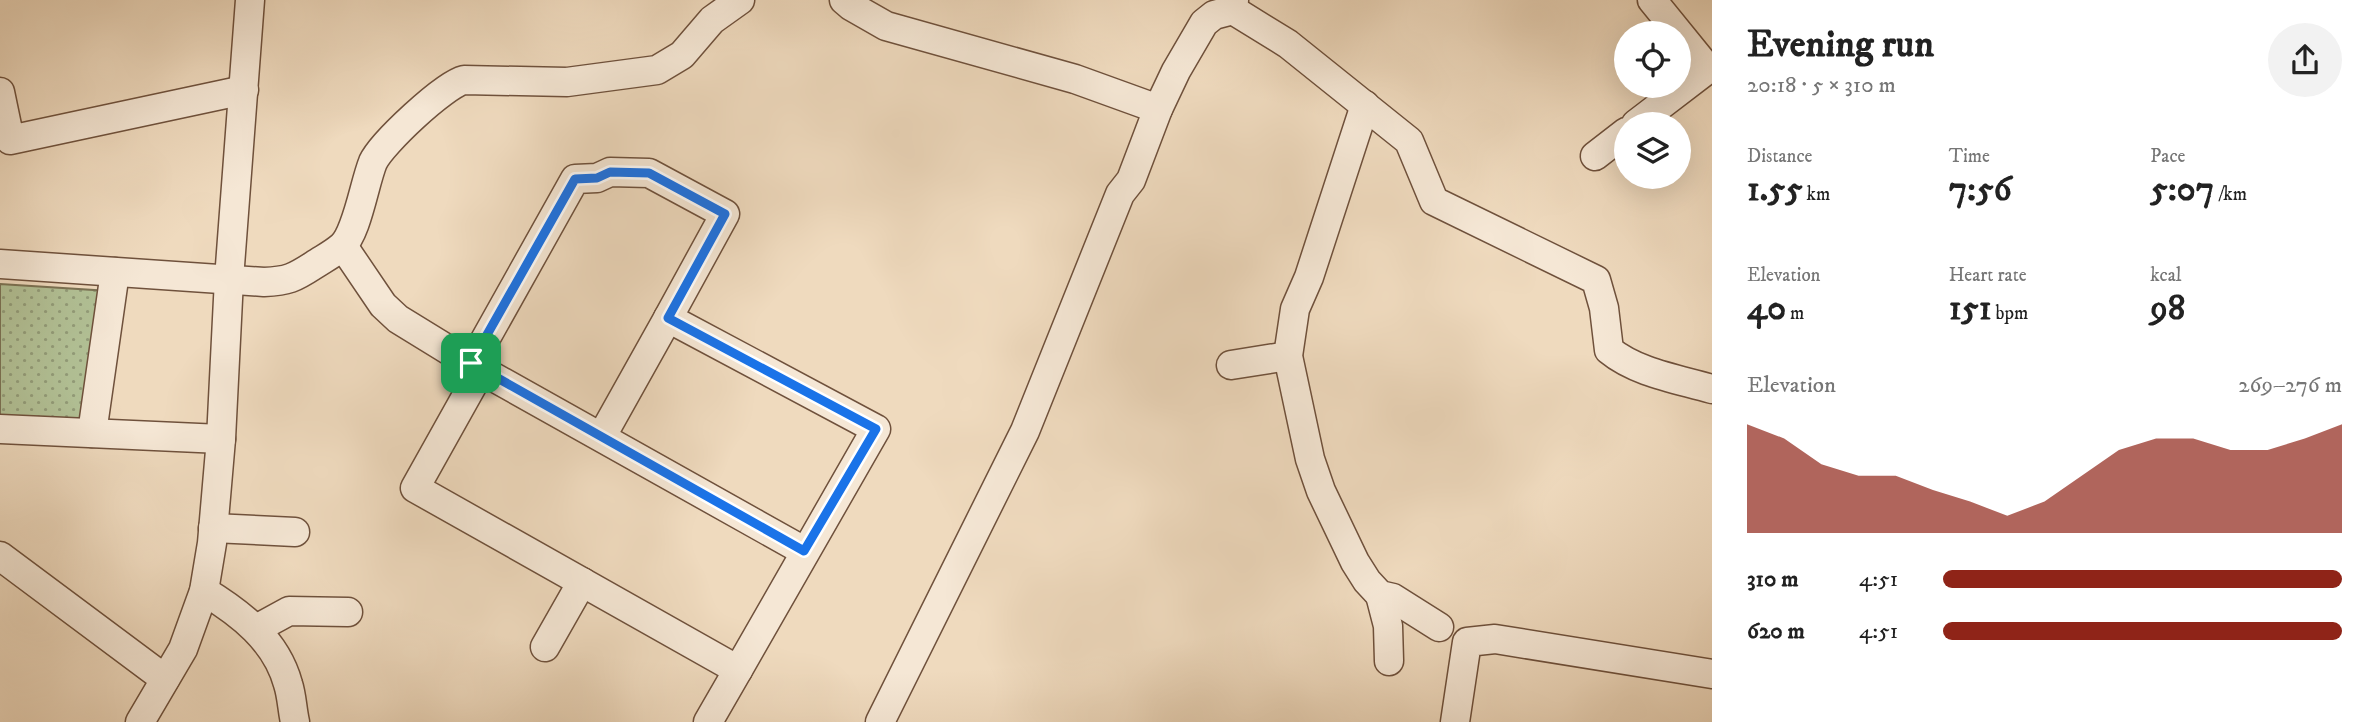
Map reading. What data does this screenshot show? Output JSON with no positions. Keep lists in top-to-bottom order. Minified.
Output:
{"page":{"heading":["Evening run","20:18 · 5 × 310 m"],"stats":[["Distance","1.55 km"],["Time","7:56"],["Pace","5:07 /km"],["Elevation","40 m"],["Heart rate","151 bpm"],["kcal","98"]],"chart":["Elevation","269–276 m"],"list":[{"name":"310 m","note":"4:51"},{"name":"620 m","note":"4:51"}]}}
